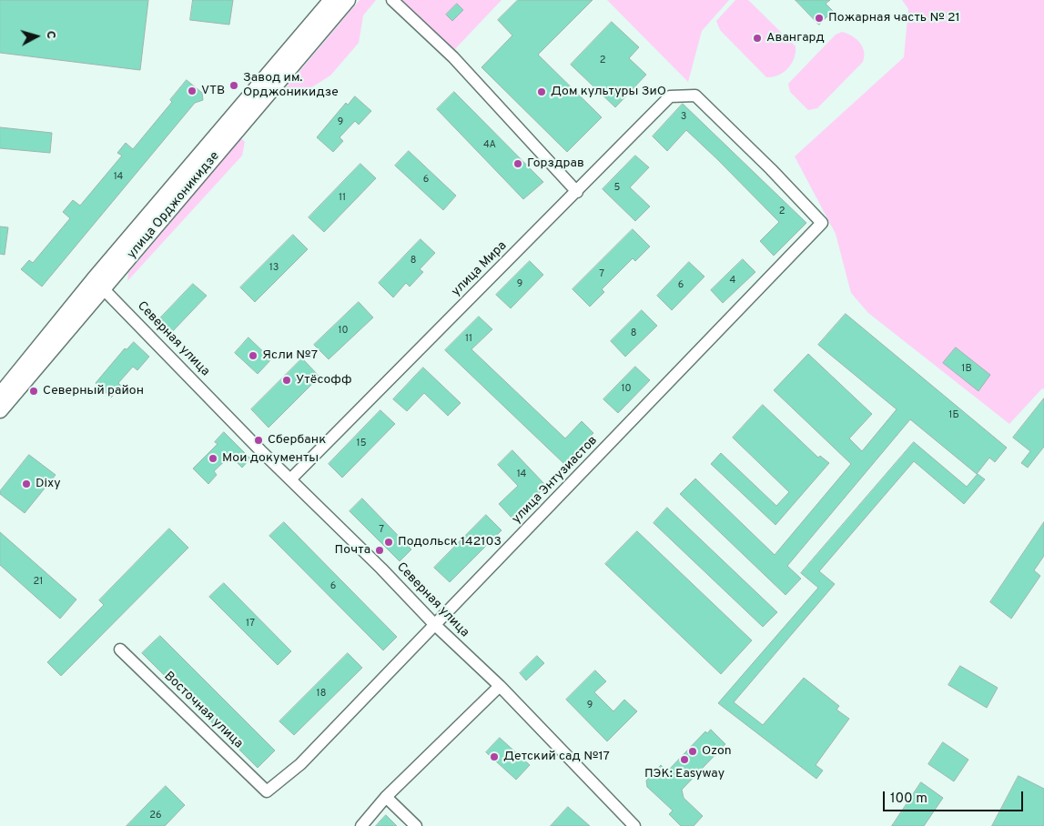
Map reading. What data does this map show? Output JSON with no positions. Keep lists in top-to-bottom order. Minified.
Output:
{"streets":{"main road":["улица Орджоникидзе"],"street":["улица Мира","Северная улица","улица Энтузиастов","Восточная улица"]},"crossings":[["улица Орджоникидзе","Северная улица"],["улица Мира","Северная улица"],["улица Мира","улица Энтузиастов"],["Северная улица","улица Энтузиастов"],["улица Энтузиастов","Восточная улица"]],"places":["Пожарная часть № 21","Авангард","Завод им. Орджоникидзе","VTB","Дом культуры ЗиО","Горздрав","Ясли №7","Утёсофф","Северный район","Сбербанк","Мои документы","Dixy","Подольск 142103","Почта","Ozon","Детский сад №17","ПЭК: Easyway"],"house_numbers":["2","3","9","4А","14","6","5","11","2","8","13","7","4","9","6","10","8","11","1В","10","1Б","15","14","7","21","6","17","18","9","26"],"scale_bar":"100 m","north":"right"}
